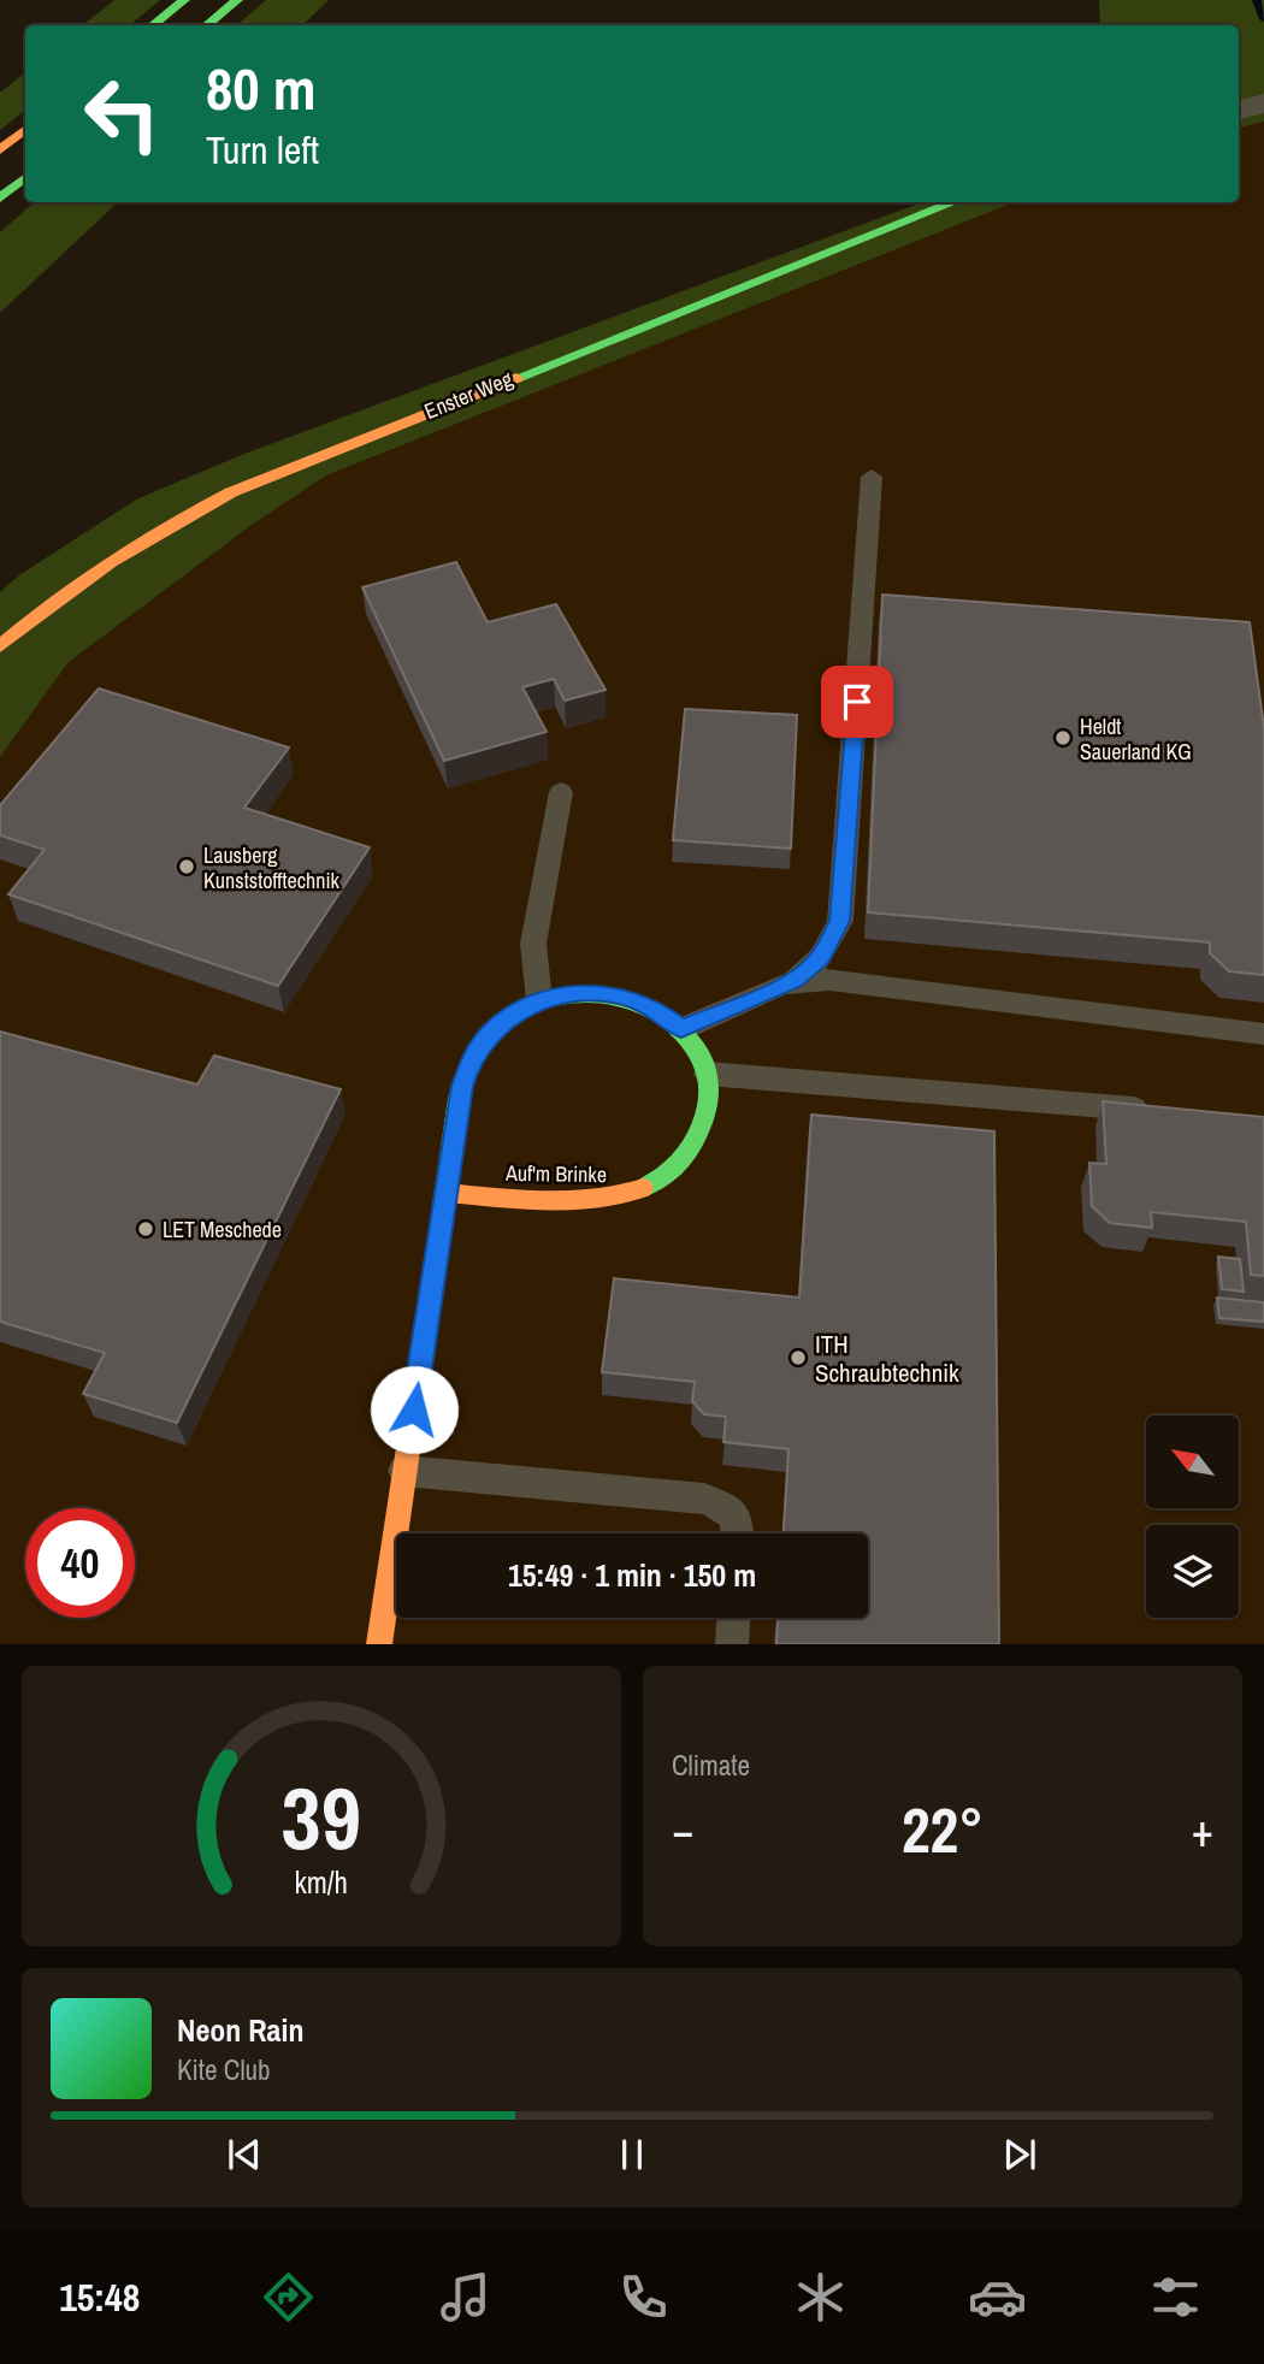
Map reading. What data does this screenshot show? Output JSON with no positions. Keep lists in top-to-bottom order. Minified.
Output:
{"streets":{"main road":["Enster Weg","Auf'm Brinke"]},"places":["Heldt Sauerland KG","Lausberg Kunststofftechnik","LET Meschede","ITH Schraubtechnik"],"north":"top left","page":{"turn":["80 m","Turn left"],"limit":"40","trip":"15:49 · 1 min · 150 m","tile":"Climate","heat":["−","22°","+"],"song":["Neon Rain","Kite Club"],"tabs":"15:48","gauge":["39","km/h"]}}
